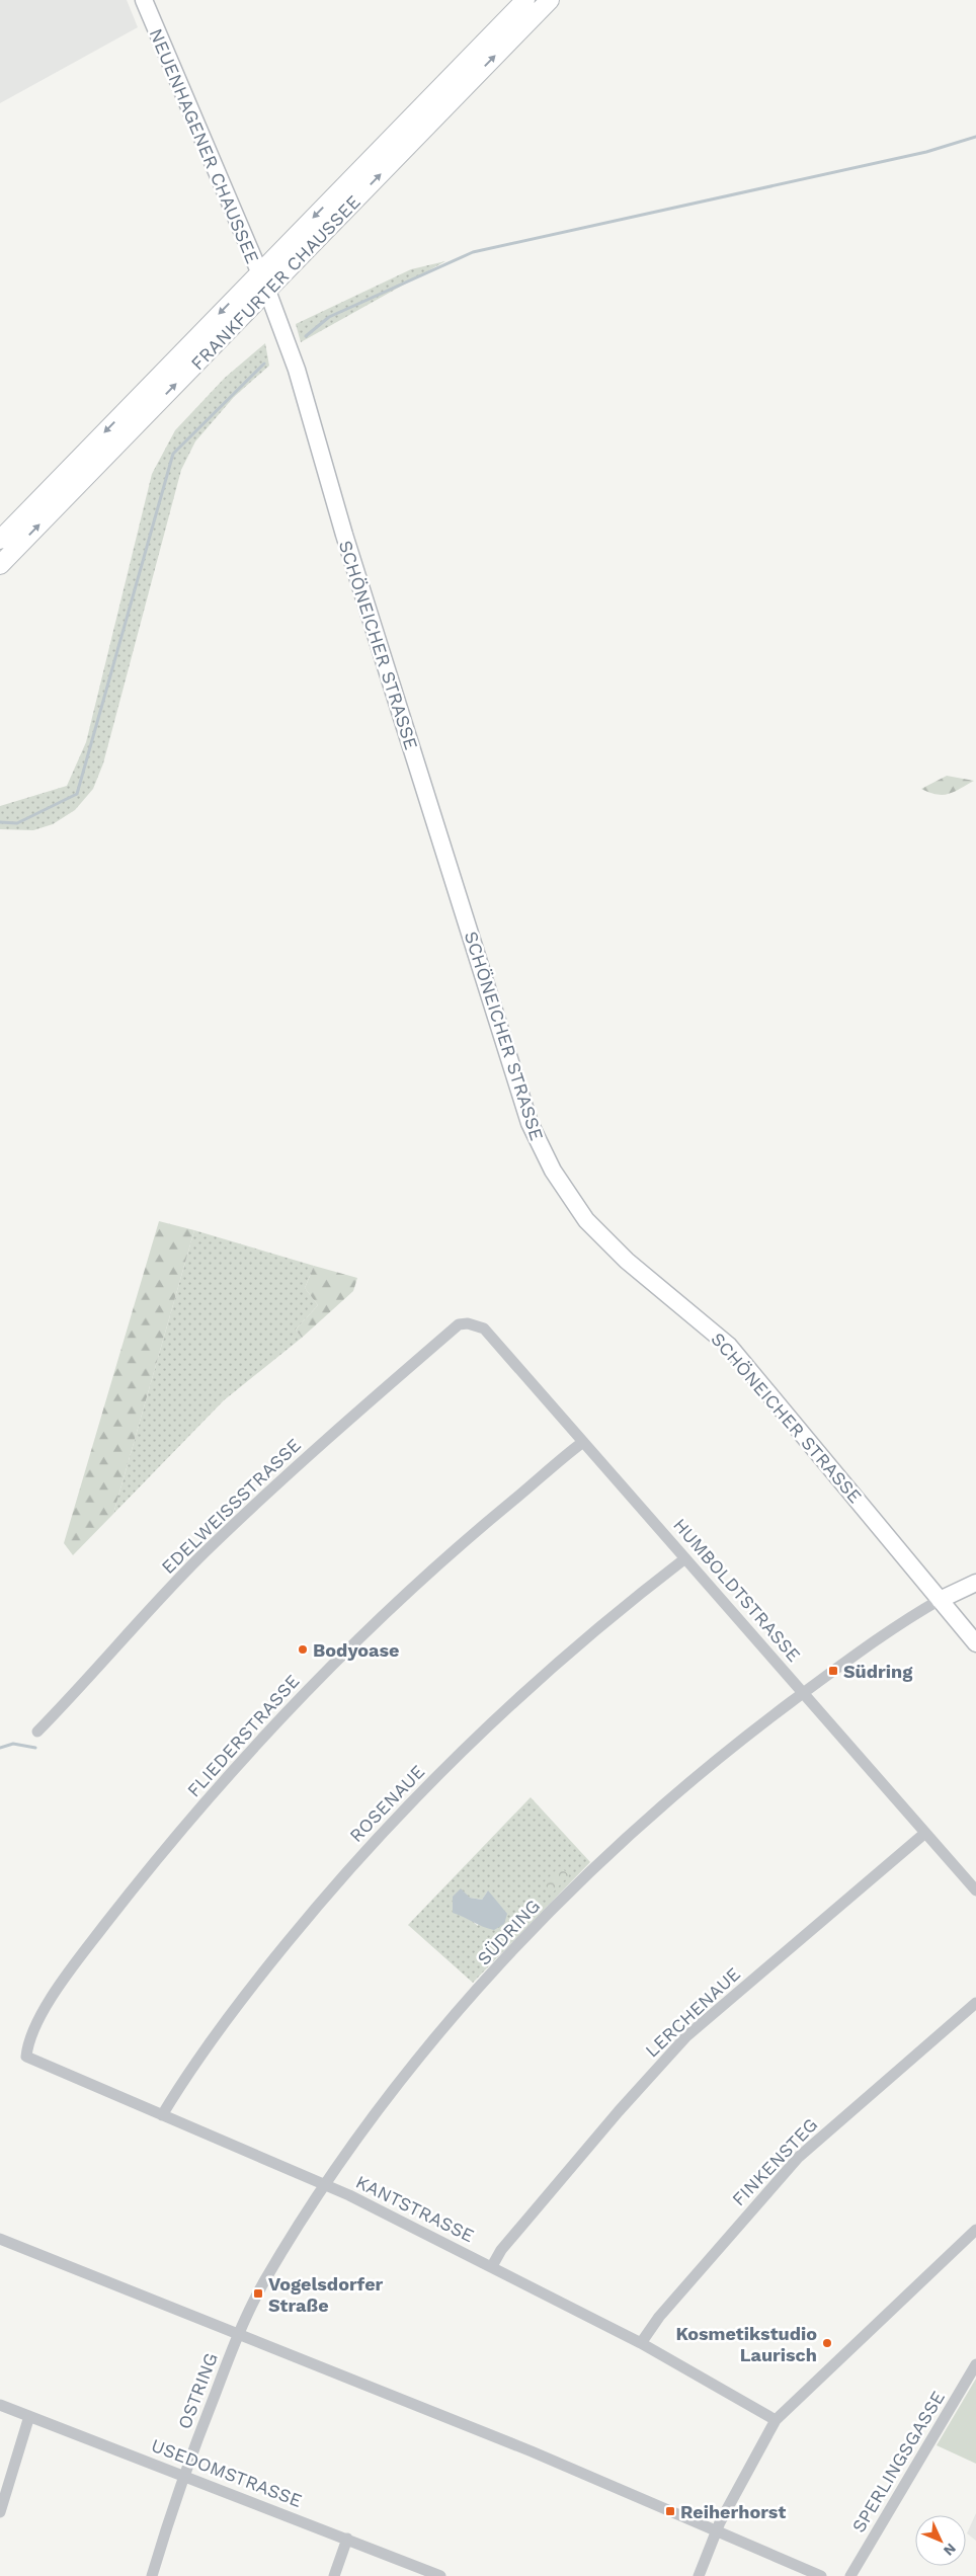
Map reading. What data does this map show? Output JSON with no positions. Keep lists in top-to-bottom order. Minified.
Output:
{"streets":{"main road":["NEUENHAGENER CHAUSSEE","FRANKFURTER CHAUSSEE","SCHÖNEICHER STRASSE"],"street":["EDELWEISSSTRASSE","HUMBOLDTSTRASSE","FLIEDERSTRASSE","ROSENAUE","SÜDRING","LERCHENAUE","FINKENSTEG","KANTSTRASSE","OSTRING","SPERLINGSGASSE","USEDOMSTRASSE"]},"crossings":[["NEUENHAGENER CHAUSSEE","FRANKFURTER CHAUSSEE"],["NEUENHAGENER CHAUSSEE","SCHÖNEICHER STRASSE"],["FRANKFURTER CHAUSSEE","SCHÖNEICHER STRASSE"],["SCHÖNEICHER STRASSE","SÜDRING"],["EDELWEISSSTRASSE","HUMBOLDTSTRASSE"],["HUMBOLDTSTRASSE","FLIEDERSTRASSE"],["HUMBOLDTSTRASSE","ROSENAUE"],["HUMBOLDTSTRASSE","SÜDRING"],["HUMBOLDTSTRASSE","LERCHENAUE"],["FLIEDERSTRASSE","KANTSTRASSE"],["ROSENAUE","KANTSTRASSE"],["SÜDRING","KANTSTRASSE"],["SÜDRING","OSTRING"],["LERCHENAUE","KANTSTRASSE"],["FINKENSTEG","KANTSTRASSE"],["OSTRING","USEDOMSTRASSE"]],"places":{"other":["Bodyoase","Kosmetikstudio Laurisch"],"transit":["Südring","Vogelsdorfer Straße","Reiherhorst"]},"north":"bottom right"}
